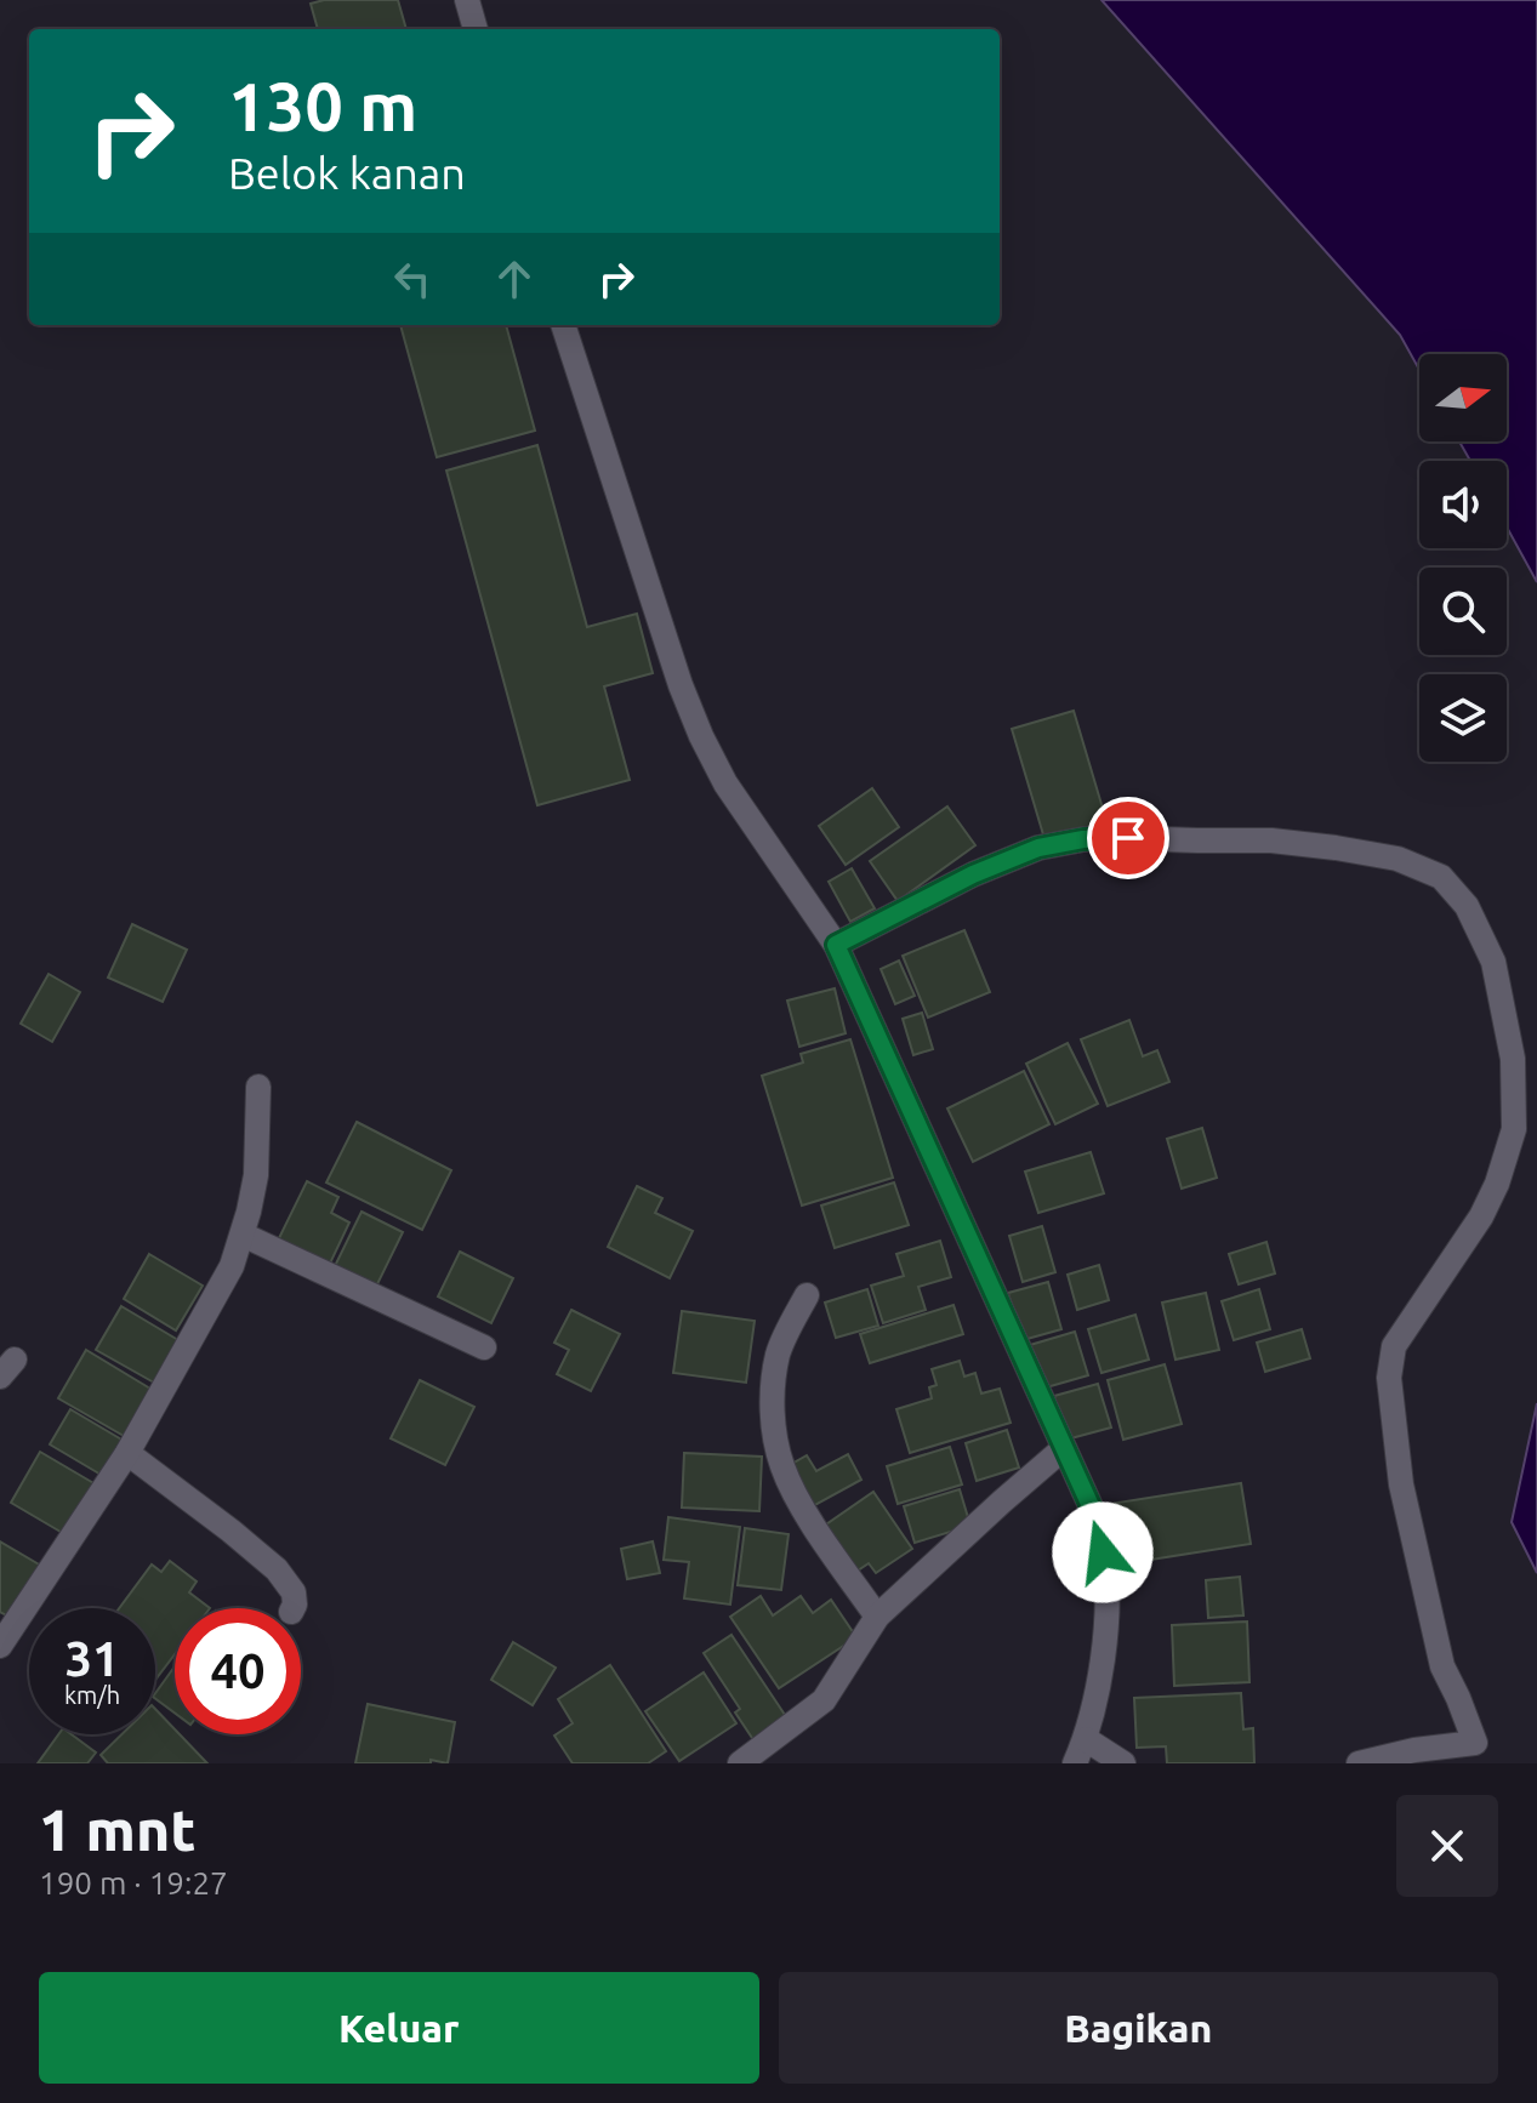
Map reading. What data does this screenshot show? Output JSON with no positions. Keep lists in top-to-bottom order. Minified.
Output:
{"north":"right","page":{"turn":["130 m","Belok kanan"],"speed":"31 km/h","limit":"40","heading":["1 mnt","190 m · 19:27"],"buttons":["Keluar","Bagikan"]}}
